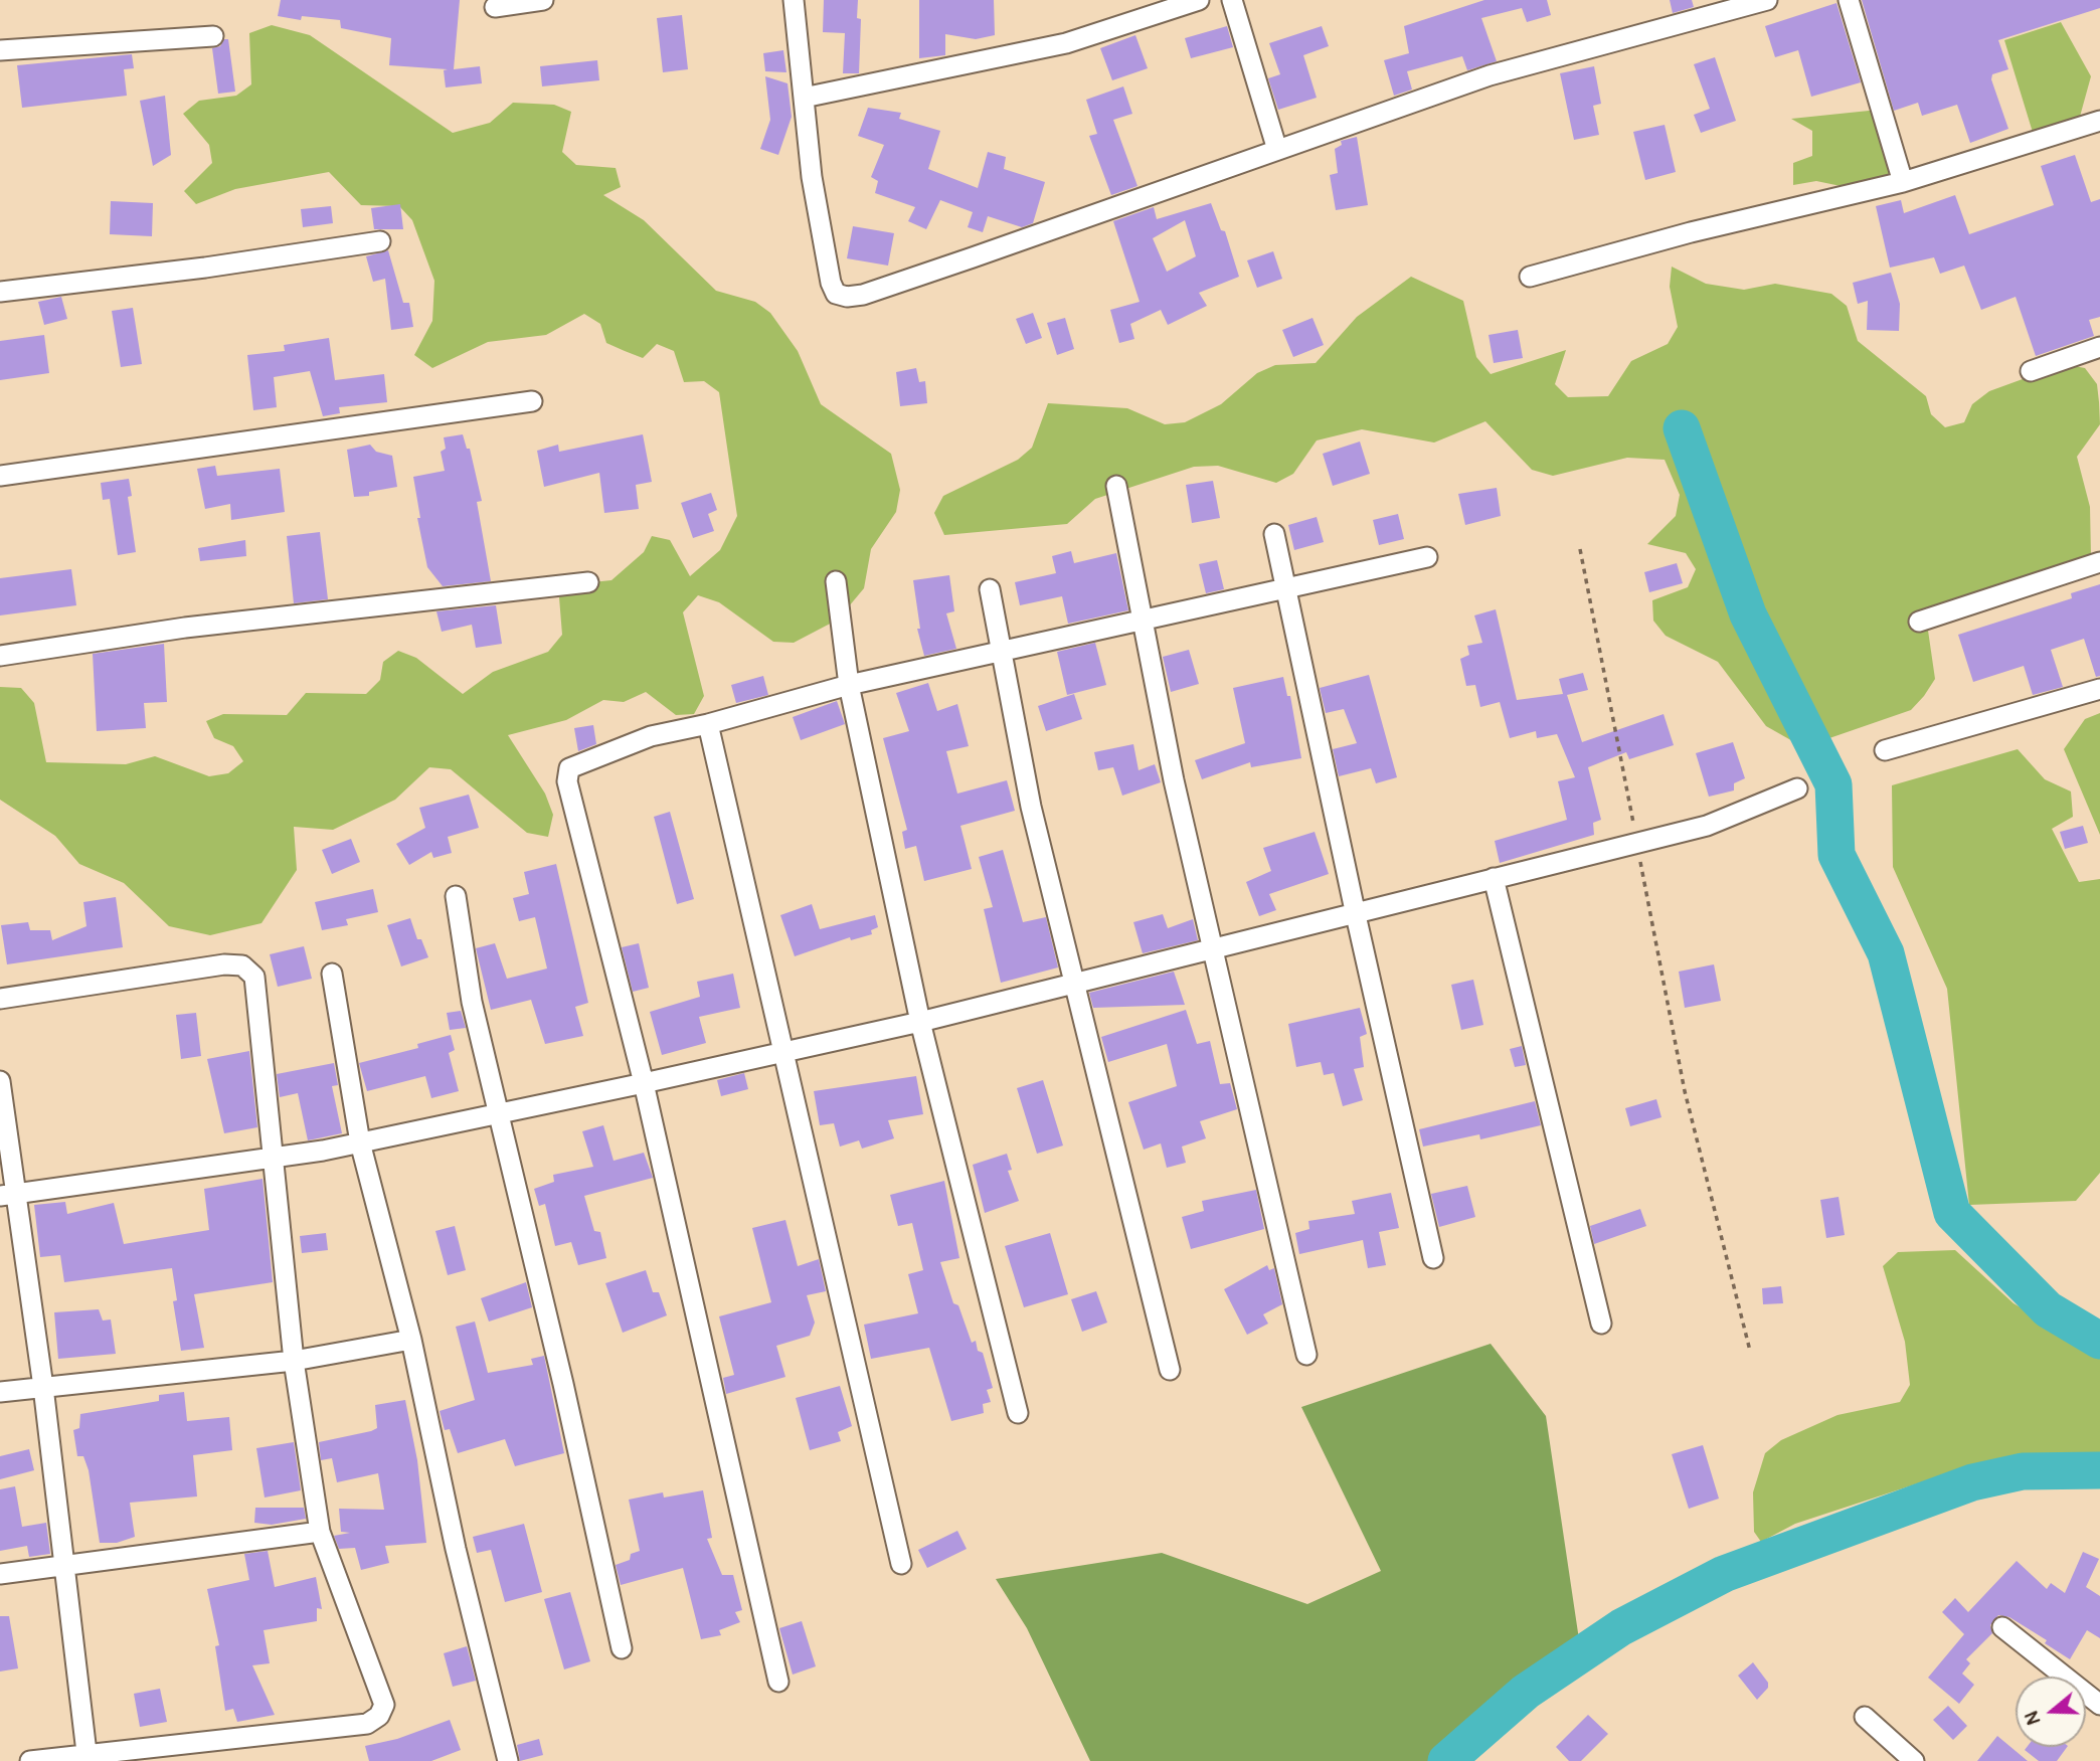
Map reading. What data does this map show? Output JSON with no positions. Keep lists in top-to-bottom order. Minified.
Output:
{"north":"left"}
